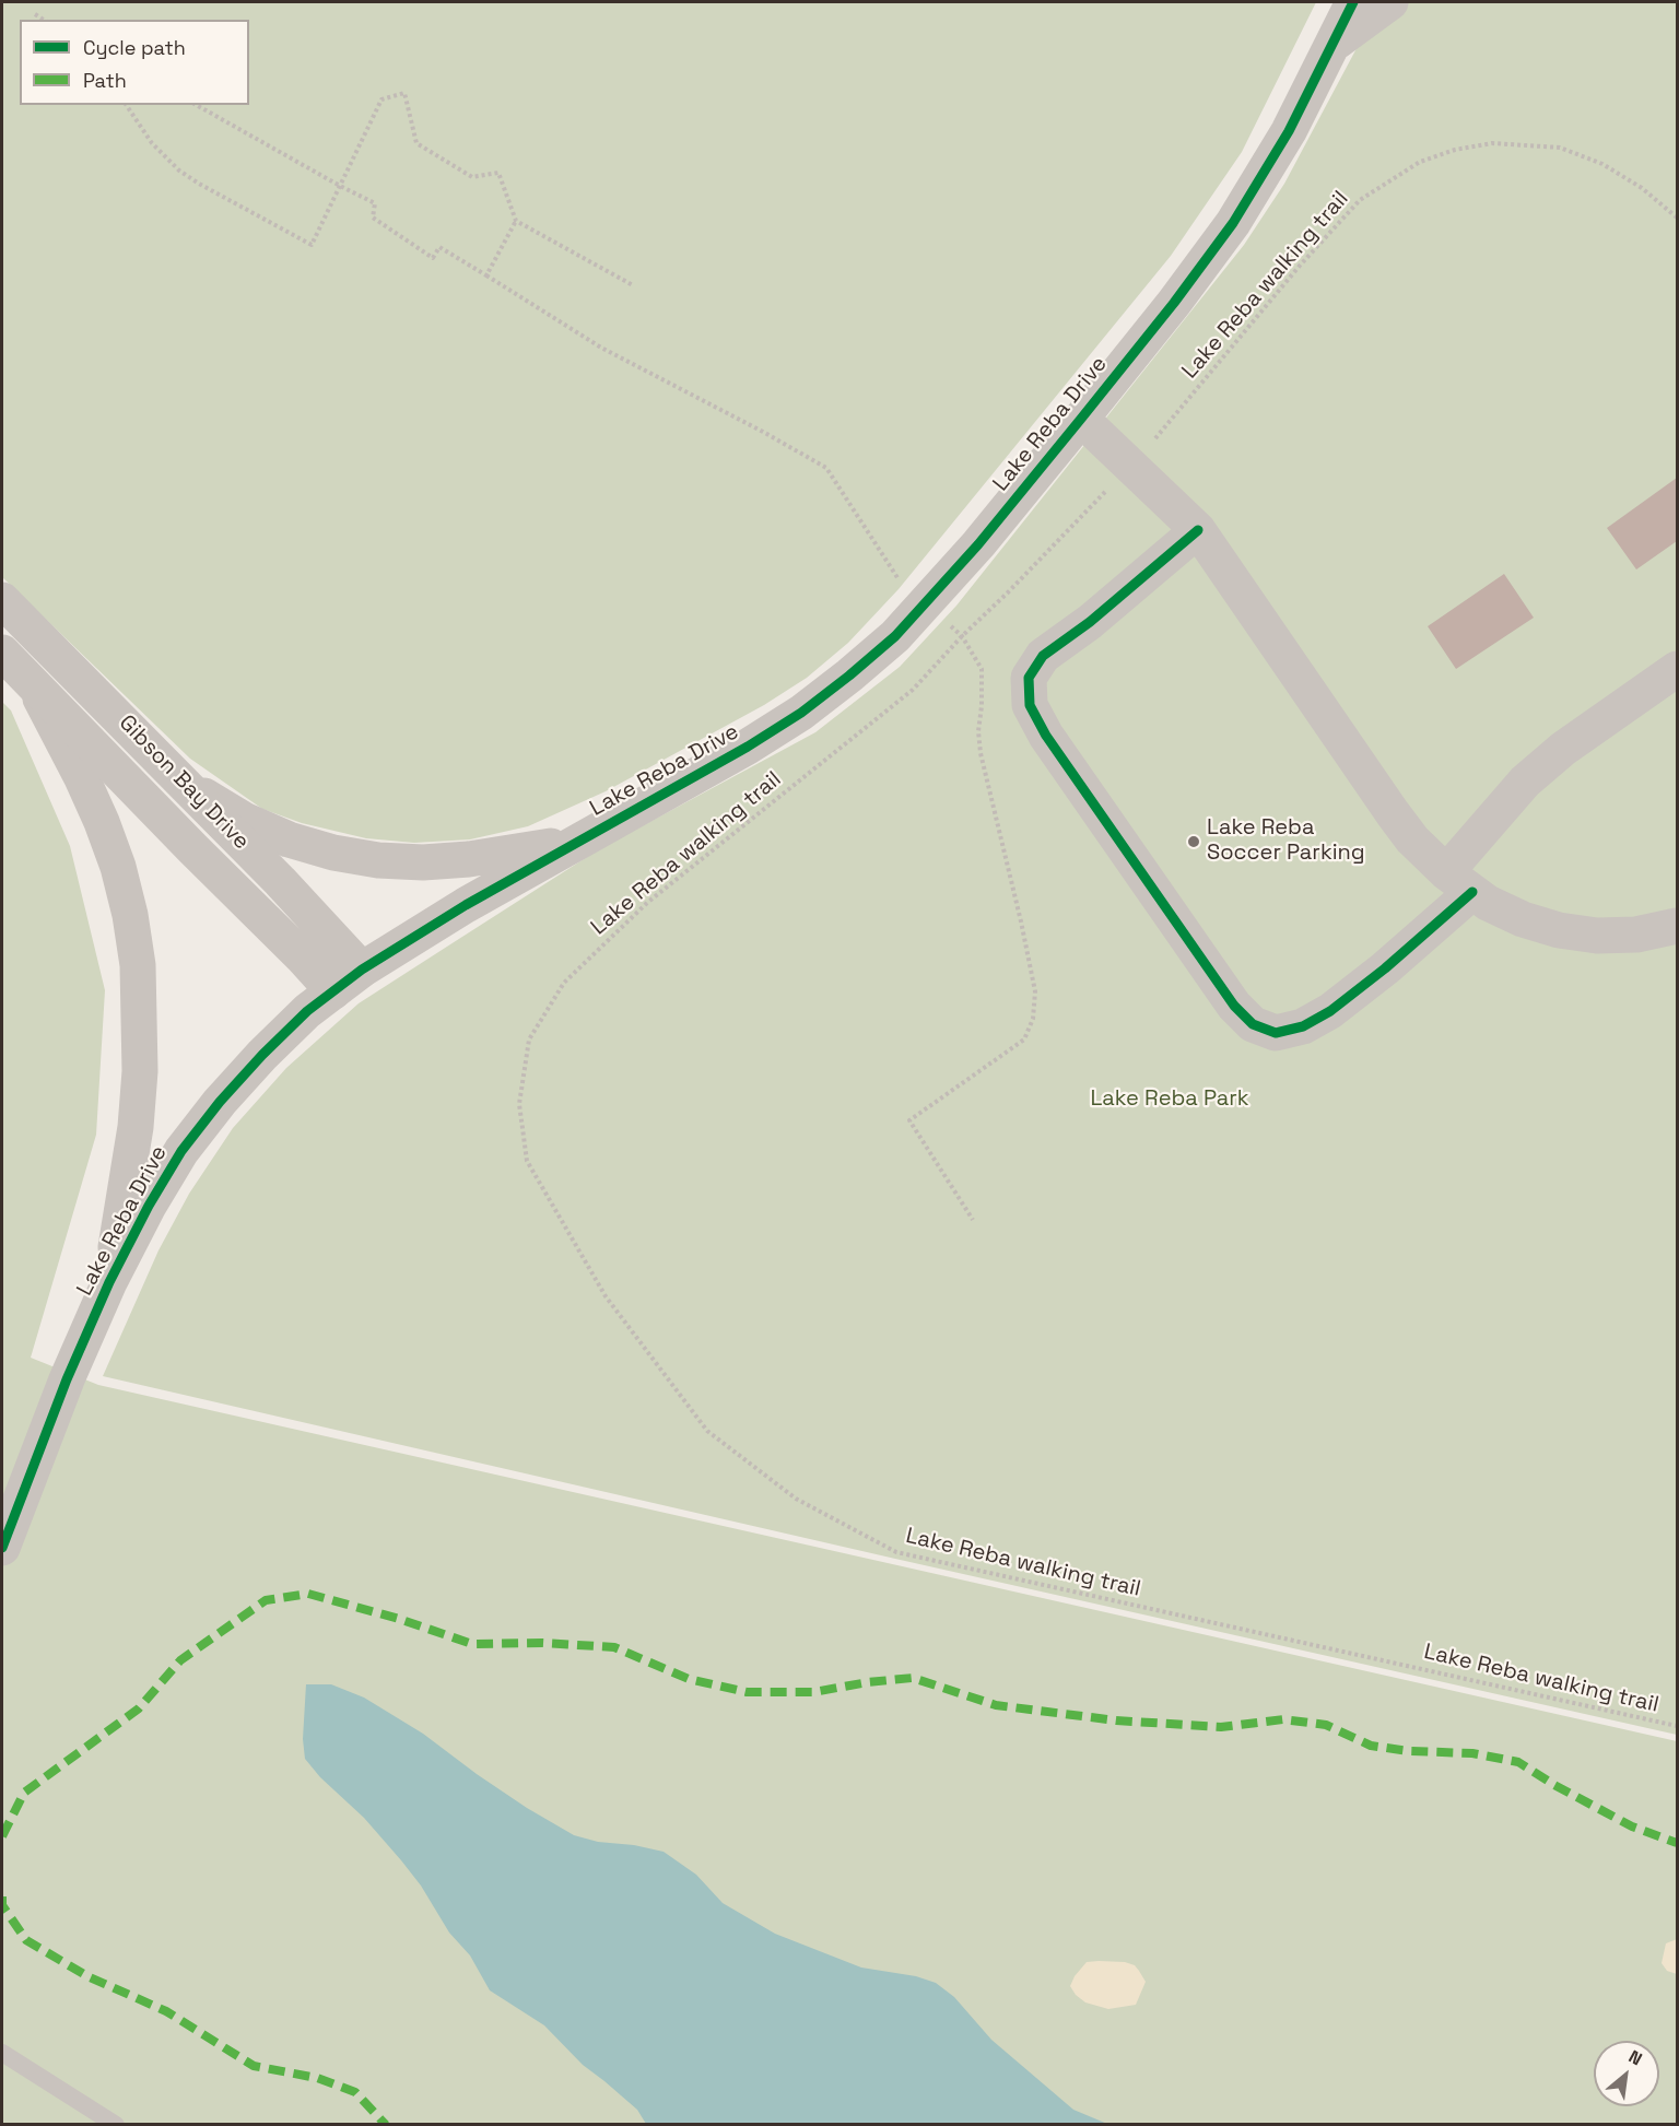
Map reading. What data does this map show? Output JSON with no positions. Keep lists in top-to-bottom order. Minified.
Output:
{"streets":{"street":["Lake Reba Drive","Gibson Bay Drive"],"path":["Lake Reba walking trail"]},"crossings":[["Lake Reba Drive","Gibson Bay Drive"]],"parks":["Lake Reba Park"],"places":["Lake Reba Soccer Parking"],"legend":["Cycle path","Path"],"north":"top right"}
